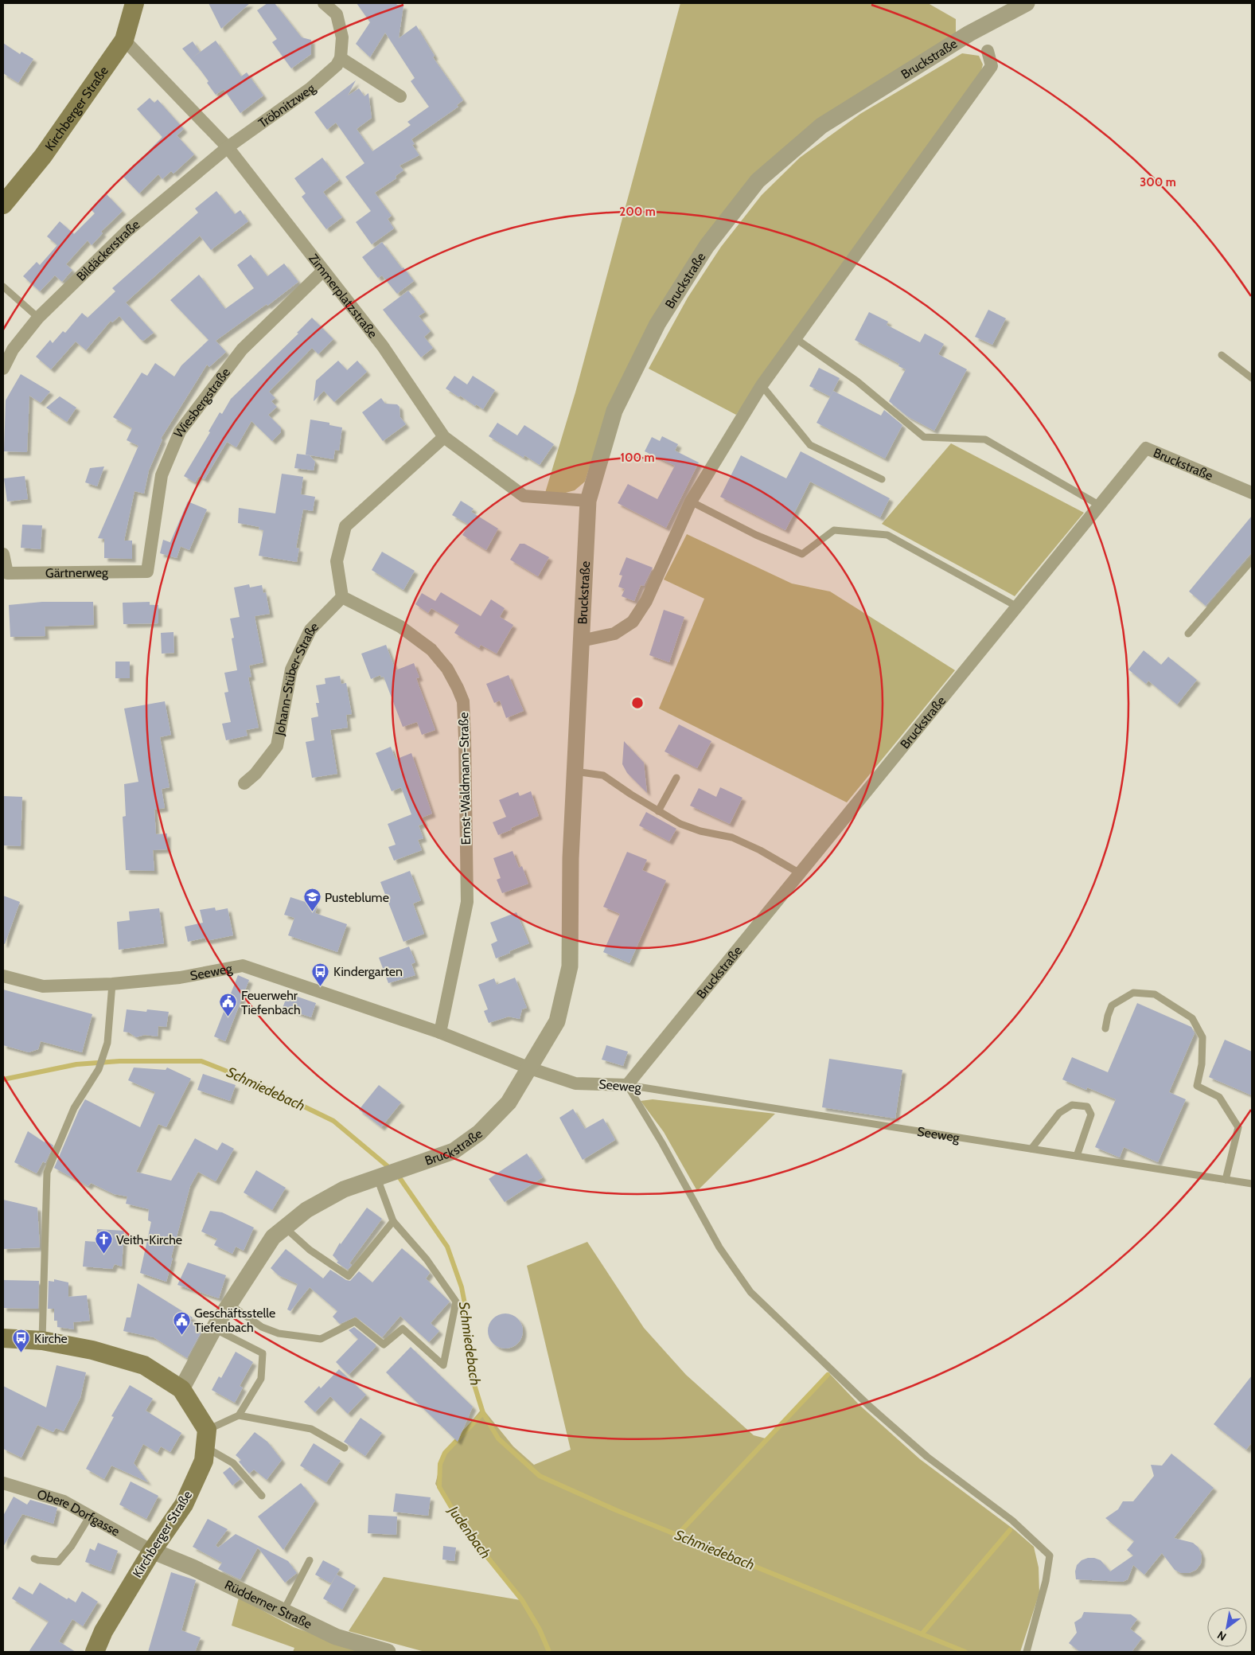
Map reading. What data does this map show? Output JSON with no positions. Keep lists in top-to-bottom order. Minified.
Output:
{"streets":{"main road":["Kirchberger Straße"],"street":["Bruckstraße","Tröbnitzweg","Bildäckerstraße","Zimmerplatzstraße","Wiesbergstraße","Gärtnerweg","Johann-Stüber-Straße","Ernst-Waldmann-Straße","Seeweg","Obere Dorfgasse","Rüdderner Straße"]},"crossings":[["Bruckstraße","Zimmerplatzstraße"],["Bruckstraße","Seeweg"],["Tröbnitzweg","Bildäckerstraße"],["Tröbnitzweg","Zimmerplatzstraße"],["Kirchberger Straße","Zimmerplatzstraße"],["Kirchberger Straße","Obere Dorfgasse"],["Kirchberger Straße","Rüdderner Straße"],["Bildäckerstraße","Zimmerplatzstraße"],["Zimmerplatzstraße","Wiesbergstraße"],["Wiesbergstraße","Gärtnerweg"],["Johann-Stüber-Straße","Ernst-Waldmann-Straße"],["Ernst-Waldmann-Straße","Seeweg"],["Obere Dorfgasse","Rüdderner Straße"]],"water":["Schmiedebach","Judenbach"],"places":{"school or university":["Pusteblume"],"bus stop":["Kindergarten","Kirche"],"public building":["Feuerwehr Tiefenbach","Geschäftsstelle Tiefenbach"],"church":["Veith-Kirche"]},"north":"bottom left","rings":["300 m","200 m","100 m"]}
